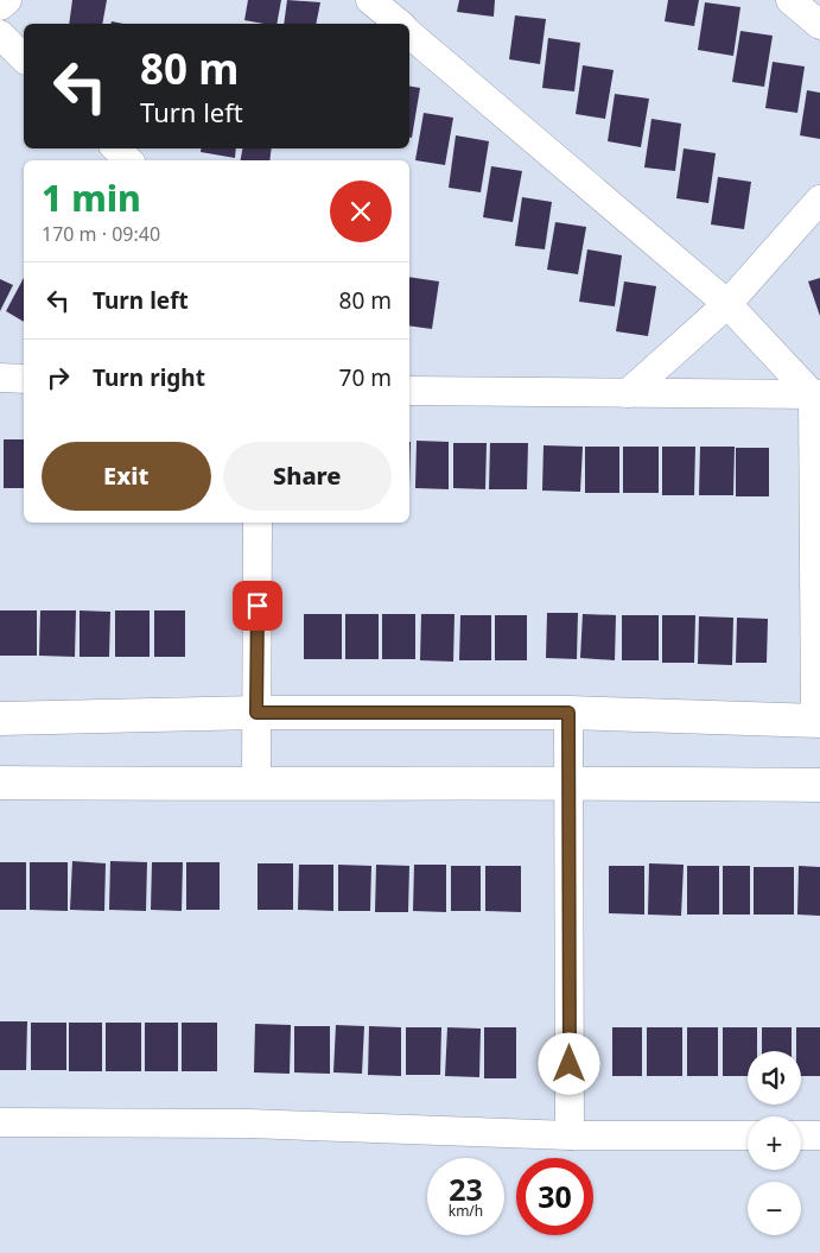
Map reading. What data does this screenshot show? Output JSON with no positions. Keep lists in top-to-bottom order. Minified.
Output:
{"page":{"turn":["80 m","Turn left"],"heading":["1 min","170 m · 09:40"],"list":[{"name":"Turn left","value":"80 m"},{"name":"Turn right","value":"70 m"}],"buttons":["Exit","Share"],"map_buttons":["+","−"],"speed":"23 km/h","limit":"30"}}
